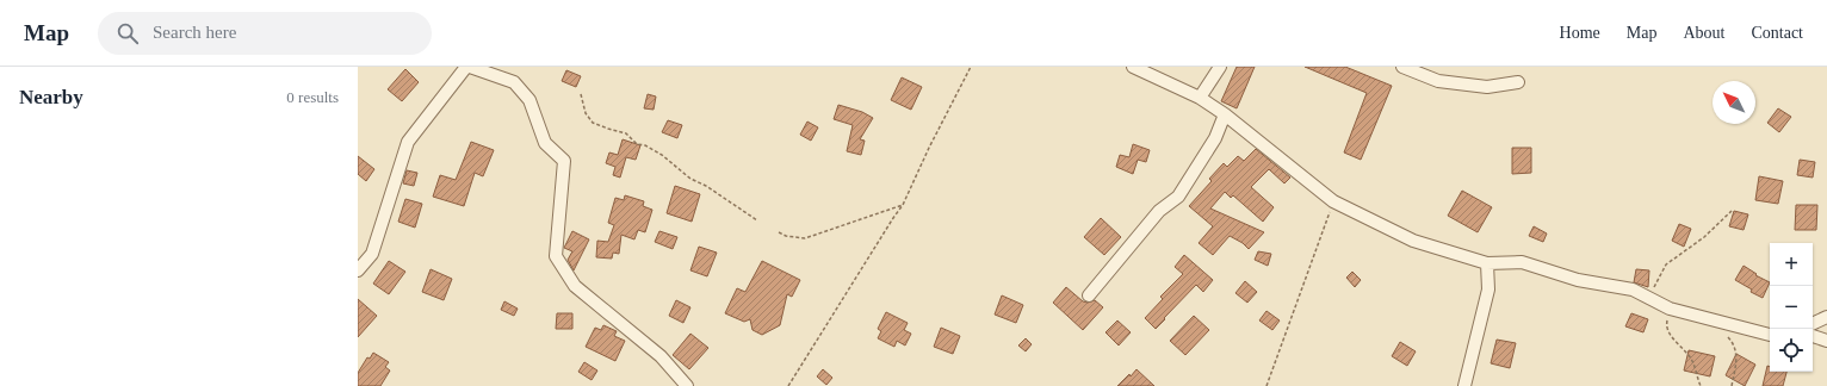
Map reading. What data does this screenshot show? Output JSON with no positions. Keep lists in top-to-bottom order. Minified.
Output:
{"north":"top left","page":{"header":"Map","search":"Search here","nav":["Home","Map","About","Contact"],"heading":["Nearby","0 results"],"map_buttons":["+","−"]}}
